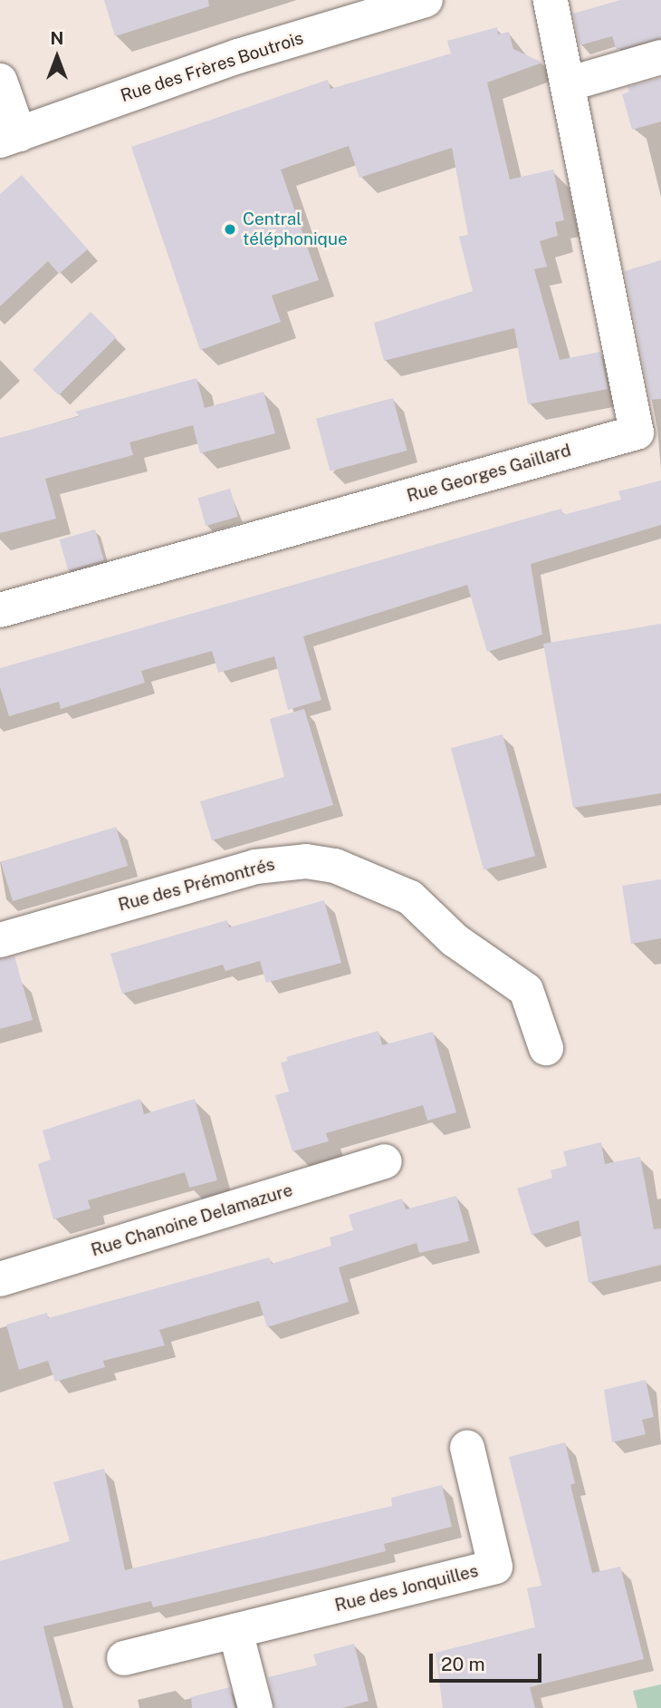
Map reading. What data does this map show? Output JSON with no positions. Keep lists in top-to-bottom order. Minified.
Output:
{"streets":{"street":["Rue des Frères Boutrois","Rue Georges Gaillard","Rue des Prémontrés","Rue Chanoine Delamazure","Rue des Jonquilles"]},"places":["Central téléphonique"],"scale_bar":"20 m","north":"top"}
